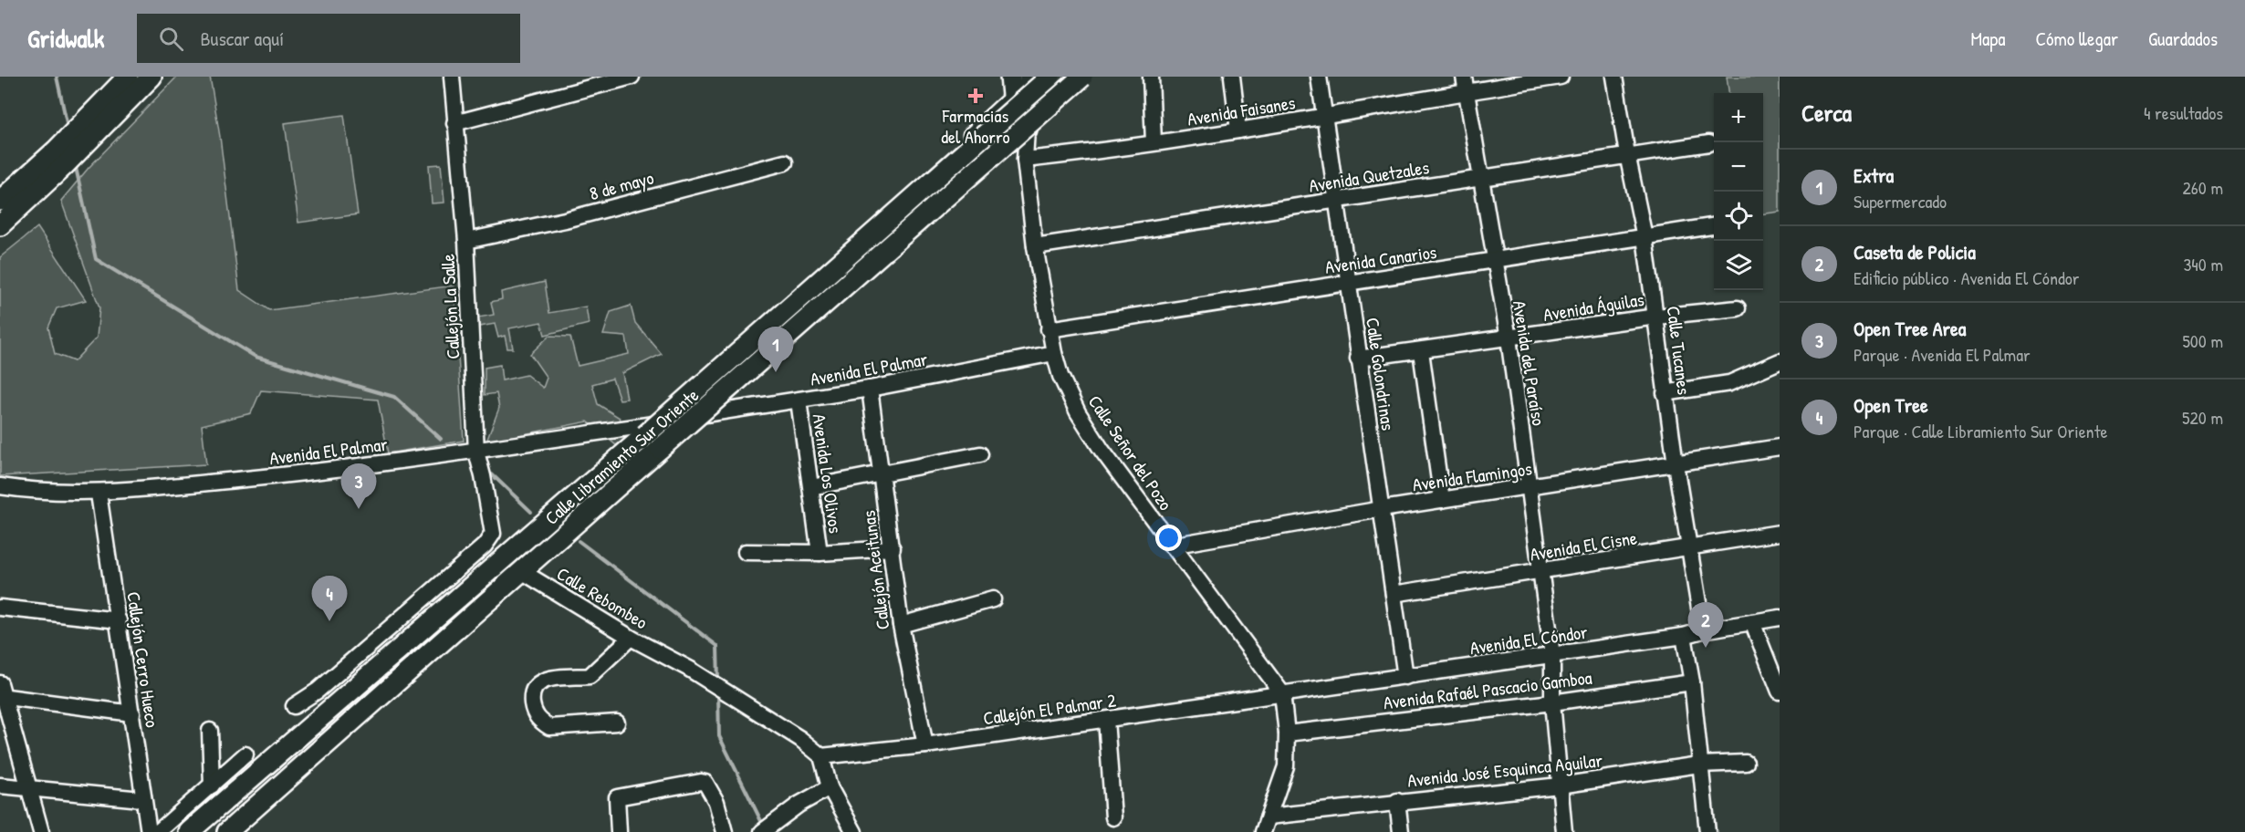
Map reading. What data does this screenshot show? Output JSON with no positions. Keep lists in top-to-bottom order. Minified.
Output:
{"streets":{"main road":["Calle Libramiento Sur Oriente"],"street":["Avenida Faisanes","Avenida Quetzales","8 de mayo","Avenida Canarios","Callejón La Salle","Avenida Águilas","Calle Tucanes","Avenida del Paraíso","Avenida El Palmar","Calle Golondrinas","Calle Señor del Pozo","Avenida Los Olivos","Avenida Flamingos","Avenida El Cisne","Callejón Aceitunas","Calle Rebombeo","Avenida El Cóndor","Callejón Cerro Hueco","Avenida Rafaél Pascacio Gamboa","Callejón El Palmar 2","Avenida José Esquinca Aguilar"]},"crossings":[["Avenida Faisanes","Avenida del Paraíso"],["Avenida Faisanes","Calle Golondrinas"],["Avenida Faisanes","Calle Señor del Pozo"],["Avenida Quetzales","Calle Tucanes"],["Avenida Quetzales","Avenida del Paraíso"],["Avenida Quetzales","Calle Golondrinas"],["Avenida Quetzales","Calle Señor del Pozo"],["8 de mayo","Callejón La Salle"],["Avenida Canarios","Calle Tucanes"],["Avenida Canarios","Avenida del Paraíso"],["Avenida Canarios","Calle Golondrinas"],["Avenida Canarios","Calle Señor del Pozo"],["Callejón La Salle","Avenida El Palmar"],["Avenida Águilas","Calle Tucanes"],["Avenida Águilas","Avenida del Paraíso"],["Avenida Águilas","Calle Golondrinas"],["Calle Tucanes","Avenida Flamingos"],["Calle Tucanes","Avenida El Cisne"],["Calle Tucanes","Avenida El Cóndor"],["Avenida del Paraíso","Avenida Flamingos"],["Avenida del Paraíso","Avenida El Cisne"],["Avenida del Paraíso","Avenida El Cóndor"],["Avenida del Paraíso","Avenida Rafaél Pascacio Gamboa"],["Avenida del Paraíso","Avenida José Esquinca Aguilar"],["Avenida El Palmar","Calle Señor del Pozo"],["Avenida El Palmar","Calle Libramiento Sur Oriente"],["Avenida El Palmar","Avenida Los Olivos"],["Avenida El Palmar","Callejón Aceitunas"],["Avenida El Palmar","Callejón Cerro Hueco"],["Calle Golondrinas","Avenida Flamingos"],["Calle Golondrinas","Avenida El Cisne"],["Calle Golondrinas","Avenida El Cóndor"],["Calle Señor del Pozo","Avenida Flamingos"],["Calle Señor del Pozo","Avenida El Cóndor"],["Calle Señor del Pozo","Callejón El Palmar 2"],["Calle Libramiento Sur Oriente","Calle Rebombeo"],["Callejón Aceitunas","Callejón El Palmar 2"],["Calle Rebombeo","Callejón El Palmar 2"],["Avenida El Cóndor","Callejón El Palmar 2"]],"places":{"health":["Farmacias del Ahorro"]},"page":{"header":"Gridwalk","search":"Buscar aquí","nav":["Mapa","Cómo llegar","Guardados"],"heading":["Cerca","4 resultados"],"map_buttons":["+","−"],"list":[{"mark":"1","name":"Extra","note":"Supermercado","value":"260 m"},{"mark":"2","name":"Caseta de Policia","note":"Edificio público · Avenida El Cóndor","value":"340 m"},{"mark":"3","name":"Open Tree Area","note":"Parque · Avenida El Palmar","value":"500 m"},{"mark":"4","name":"Open Tree","note":"Parque · Calle Libramiento Sur Oriente","value":"520 m"}],"pins":["1","3","4","2"]}}
